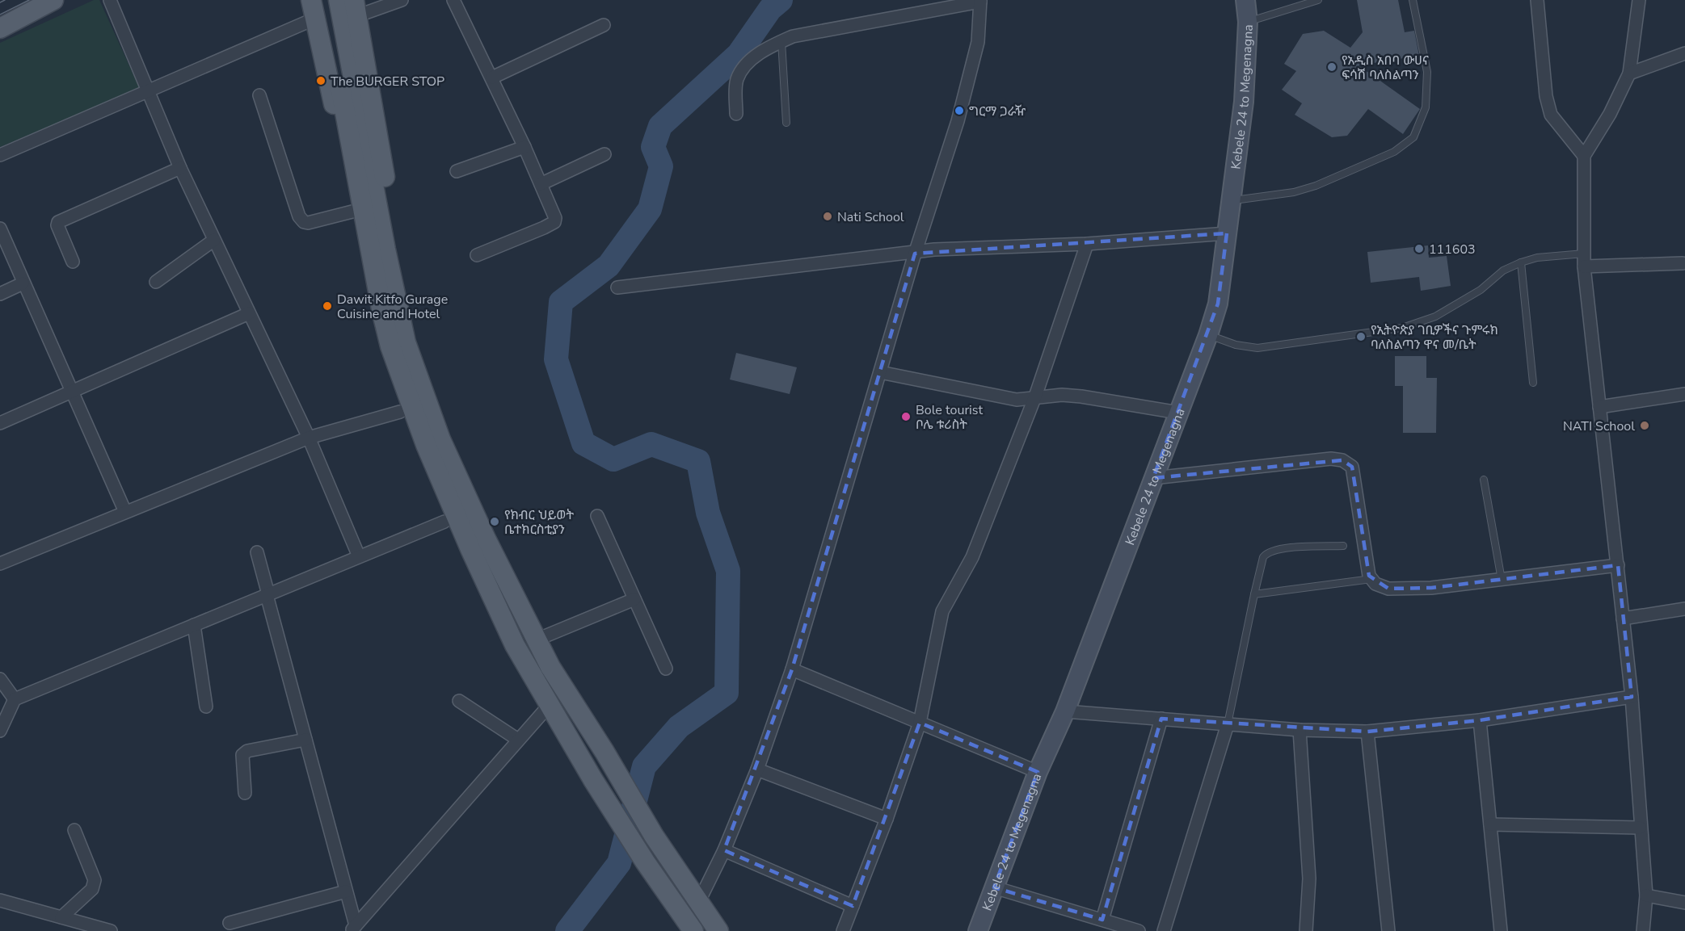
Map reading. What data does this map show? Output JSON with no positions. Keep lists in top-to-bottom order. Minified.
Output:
{"streets":{"main road":["Kebele 24 to Megenagna"]},"places":["የአዲስ አበባ ውሀና ፍሳሽ ባለስልጣን","The BURGER STOP","ግርማ ጋራዥ","Nati School","111603","Dawit Kitfo Gurage Cuisine and Hotel","የኢትዮጵያ ገቢዎችና ጉምሩክ ባለስልጣን ዋና መ/ቤት","Bole tourist ቦሌ ቱሪስት","NATI School","የክብር ህይወት ቤተክርስቲያን"]}
